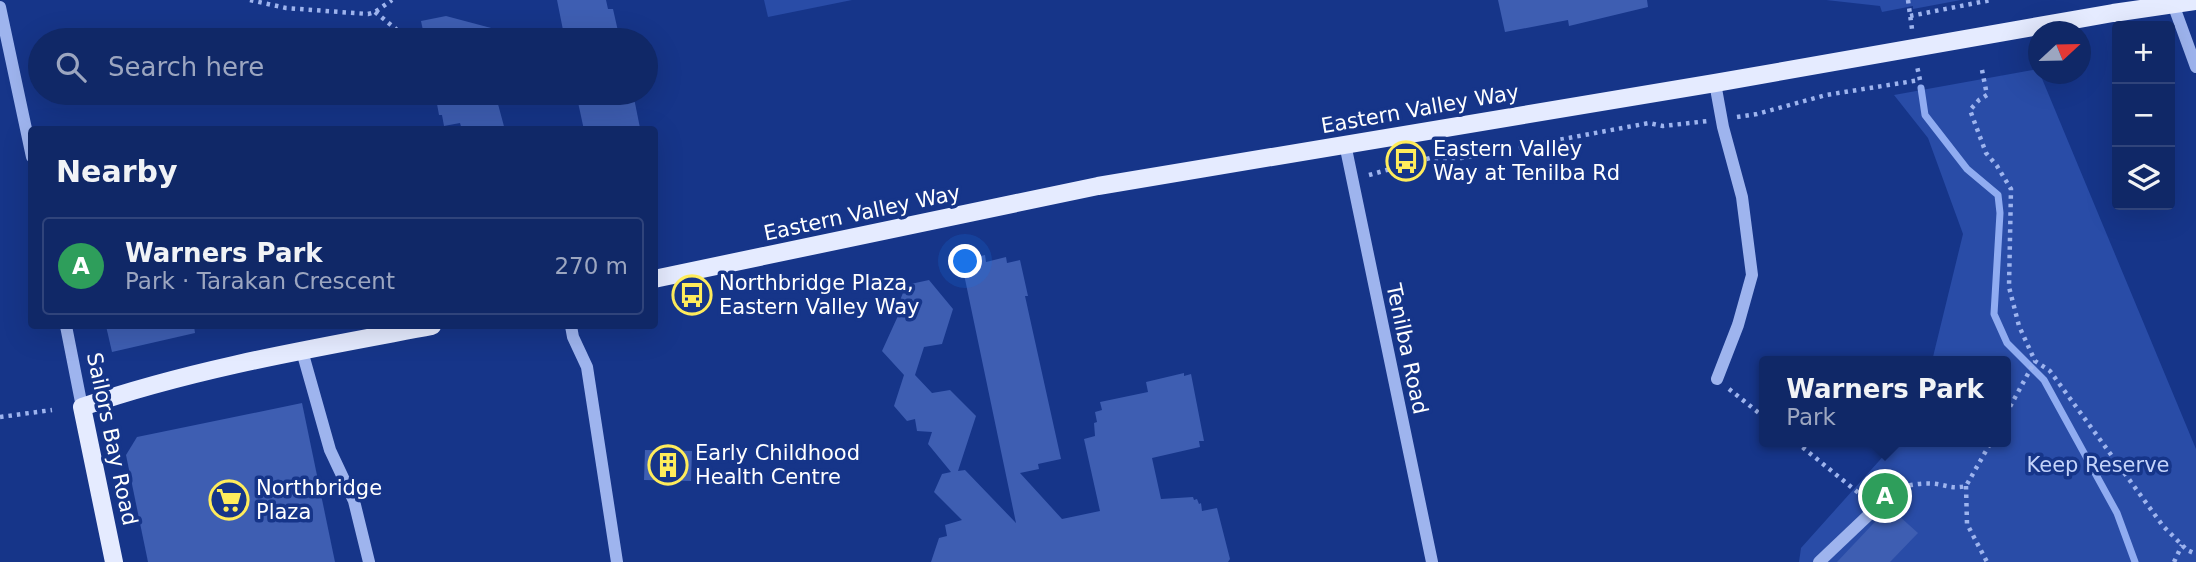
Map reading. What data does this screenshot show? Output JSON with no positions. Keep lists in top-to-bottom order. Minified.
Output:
{"streets":{"main road":["Eastern Valley Way","Sailors Bay Road"],"street":["Tenilba Road"]},"crossings":[["Eastern Valley Way","Tenilba Road"]],"parks":["Keep Reserve"],"places":{"bus stop":["Eastern Valley Way at Tenilba Rd","Northbridge Plaza, Eastern Valley Way"],"building":["Early Childhood Health Centre"],"supermarket":["Northbridge Plaza"]},"north":"right","page":{"map_buttons":["+","−"],"search":"Search here","heading":"Nearby","list":[{"mark":"A","name":"Warners Park","note":"Park · Tarakan Crescent","value":"270 m"}],"popup":["Warners Park","Park"],"pins":"A"}}
